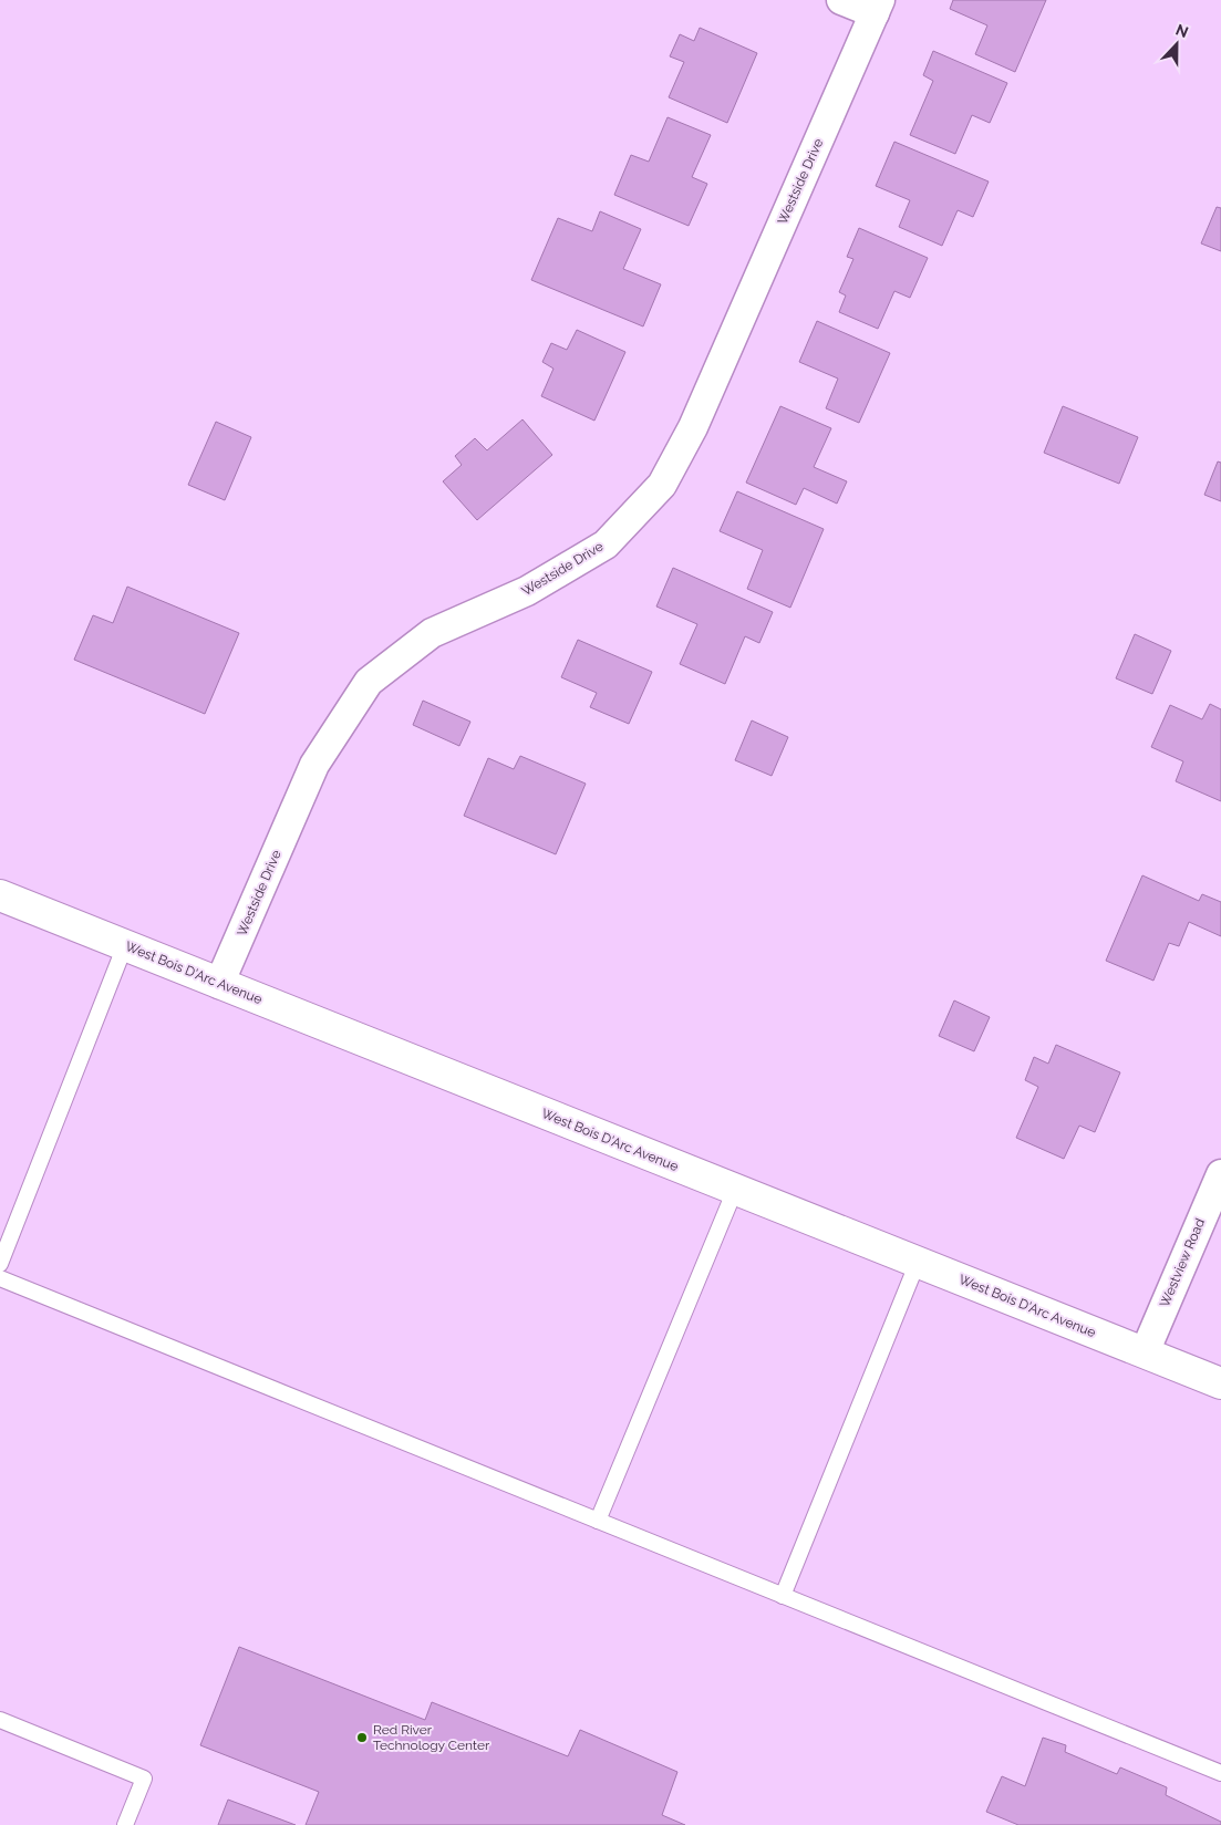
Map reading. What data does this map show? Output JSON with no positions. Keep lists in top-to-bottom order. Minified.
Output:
{"streets":{"street":["Westside Drive","West Bois D'Arc Avenue","Westview Road"]},"crossings":[["Westside Drive","West Bois D'Arc Avenue"],["West Bois D'Arc Avenue","Westview Road"]],"places":["Red River Technology Center"],"north":"top"}
